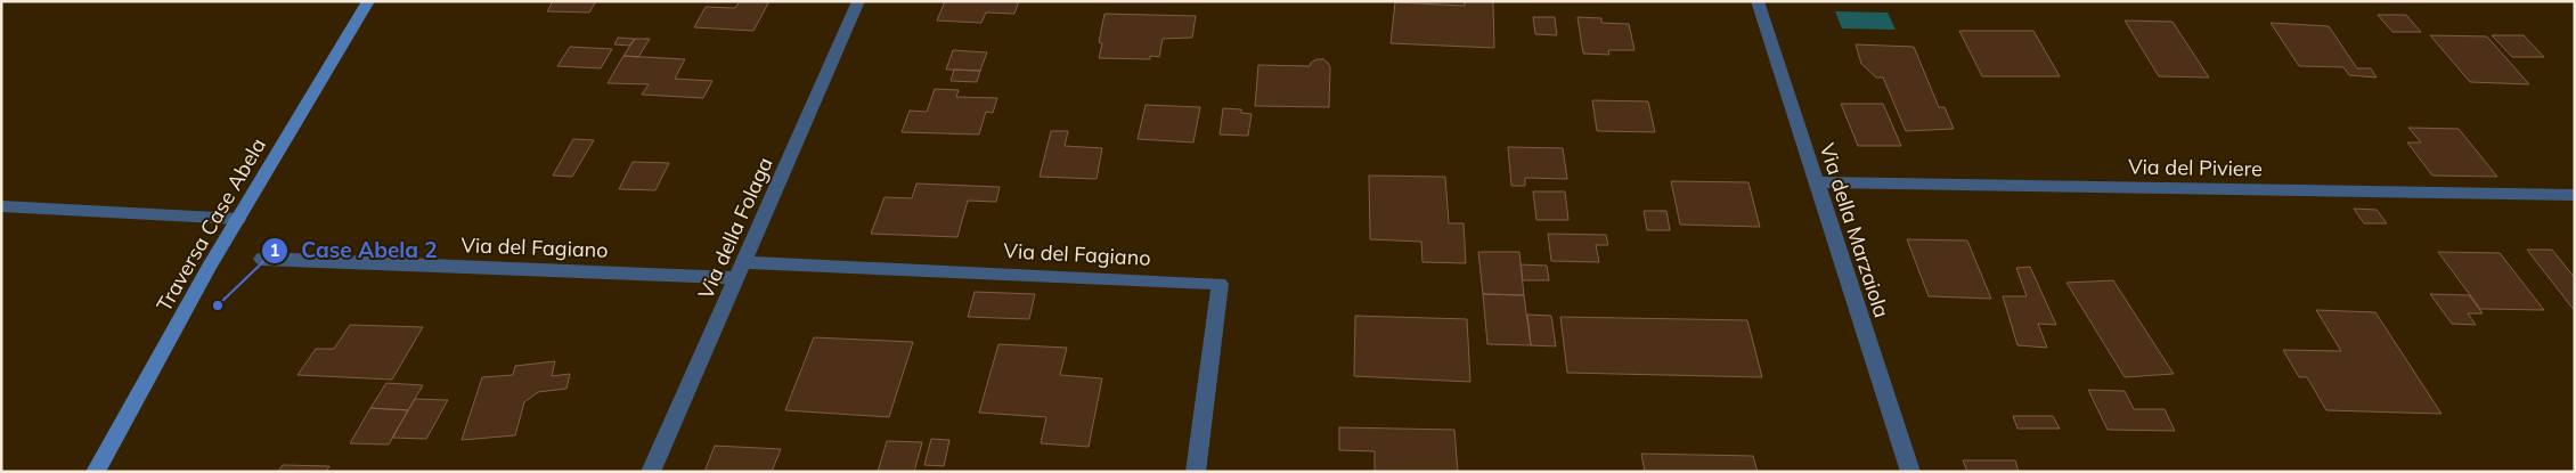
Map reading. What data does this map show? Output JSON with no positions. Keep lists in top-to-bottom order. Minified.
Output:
{"streets":{"street":["Via del Piviere","Traversa Case Abela","Via della Folaga","Via della Marzaiola","Via del Fagiano"]},"crossings":[["Via del Piviere","Via della Marzaiola"],["Via della Folaga","Via del Fagiano"]],"places":["Case Abela 2"]}
